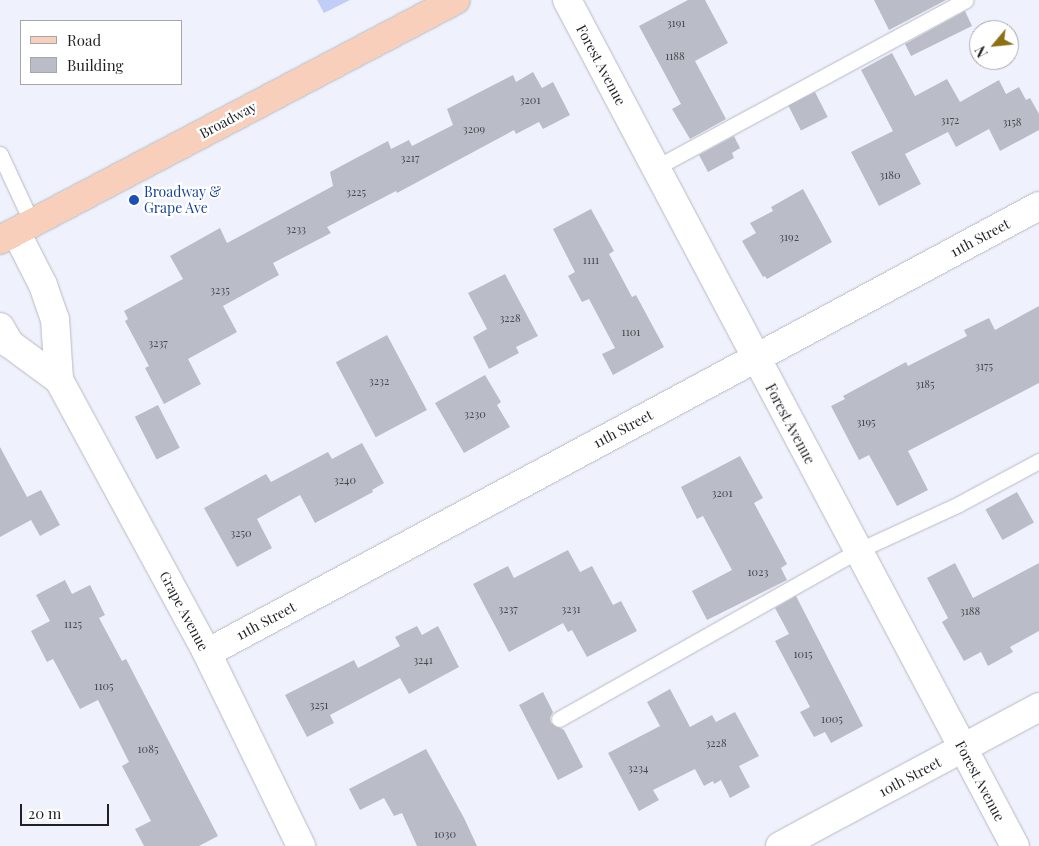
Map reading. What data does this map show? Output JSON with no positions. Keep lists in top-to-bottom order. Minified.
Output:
{"streets":{"main road":["Broadway"],"street":["Forest Avenue","11th Street","Grape Avenue","10th Street"]},"crossings":[["Forest Avenue","11th Street"],["Forest Avenue","10th Street"],["Broadway","Grape Avenue"],["11th Street","Grape Avenue"]],"places":["Broadway & Grape Ave"],"house_numbers":["3191","1188","3201","3172","3158","3209","3217","3180","3225","3233","3192","1111","3235","3228","1101","3237","3175","3232","3185","3230","3195","3240","3201","3250","1023","3237","3231","3188","1125","1015","3241","1105","3251","1005","3228","1085","3234","1030"],"legend":["Road","Building"],"scale_bar":"20 m","north":"bottom left"}
